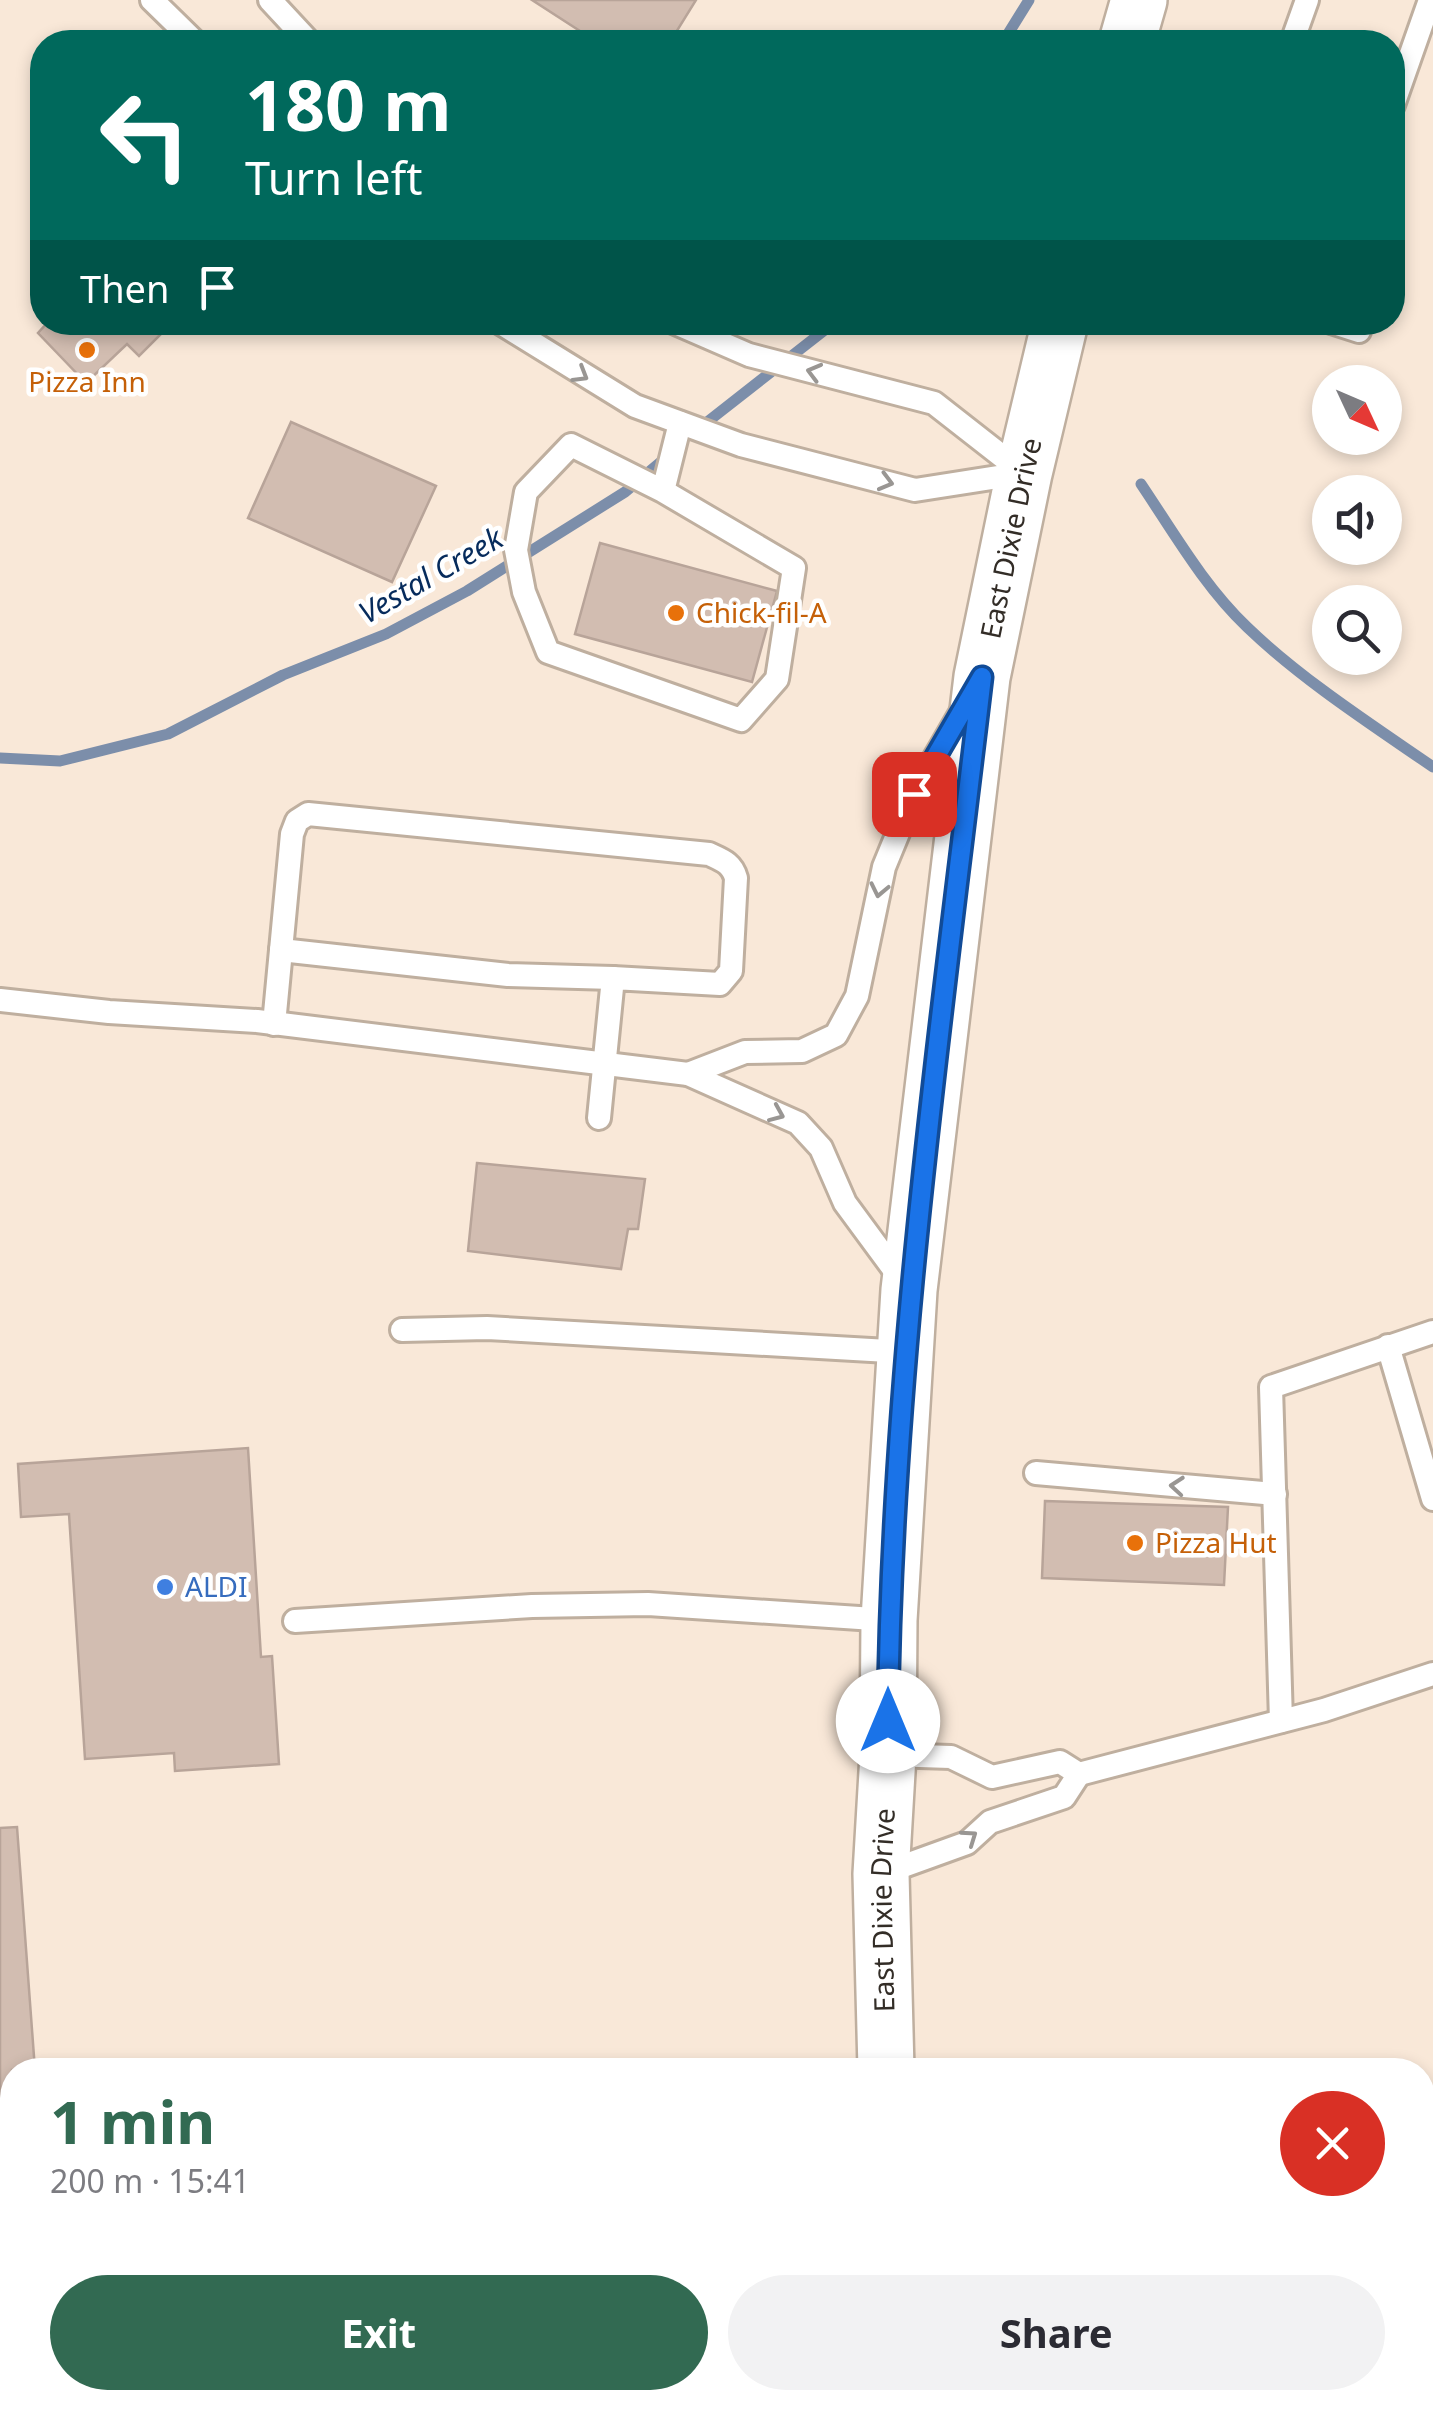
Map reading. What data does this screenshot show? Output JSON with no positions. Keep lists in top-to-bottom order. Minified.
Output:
{"streets":{"main road":["East Dixie Drive"]},"water":["Vestal Creek"],"places":["Pizza Inn","Chick-fil-A","Pizza Hut","ALDI"],"north":"bottom right","page":{"turn":["180 m","Turn left"],"then":"Then","heading":["1 min","200 m · 15:41"],"buttons":["Exit","Share"]}}
